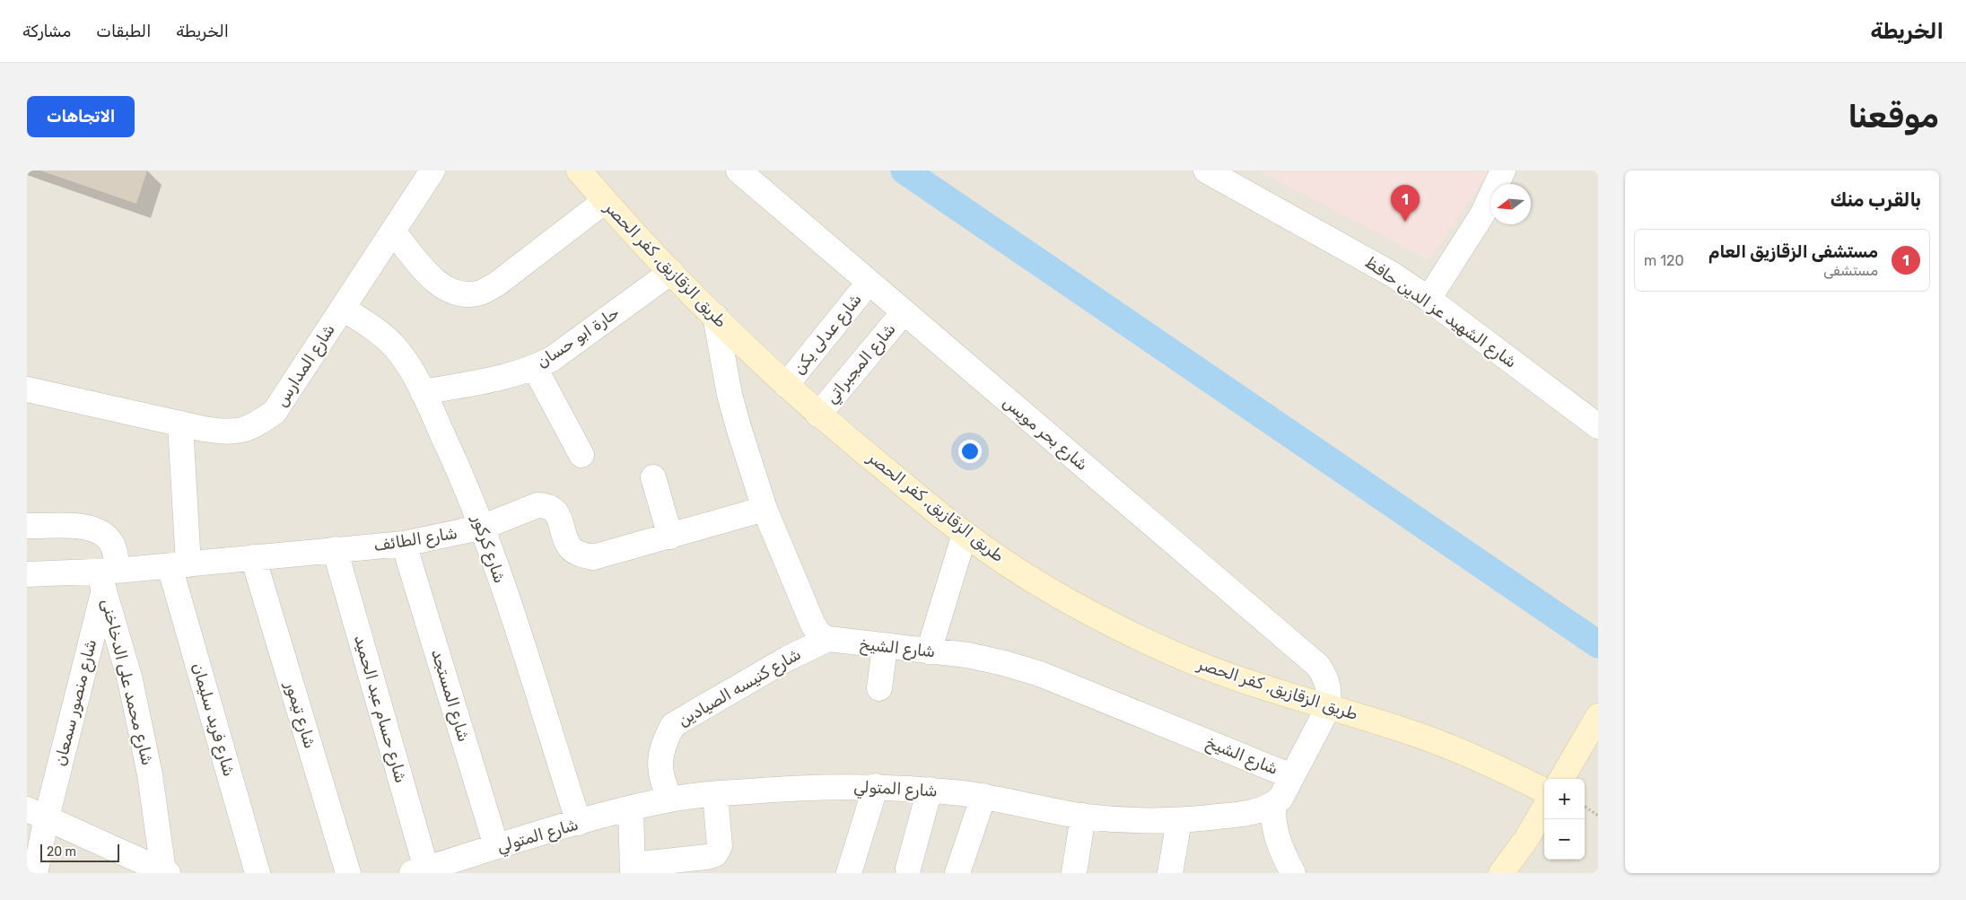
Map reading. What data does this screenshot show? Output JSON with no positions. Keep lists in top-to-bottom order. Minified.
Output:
{"streets":{"main road":["طريق الزقازيق, كفر الحصر"],"street":["شارع الشهيد عز الدين حافظ","شارع عدلى يكن","حارة ابو حسان","شارع المجبراتي","شارع المدارس","شارع بحر مويس","شارع الطائف","شارع كركور","شارع الشيخ","شارع محمد على الدخاخنى","شارع كنيسه الصيادين","شارع المستجد","شارع منصور سمعان","شارع حسام عبد الحميد","شارع تيمور","شارع فريد سليمان","شارع المتولي"]},"crossings":[["طريق الزقازيق, كفر الحصر","شارع عدلى يكن"],["طريق الزقازيق, كفر الحصر","حارة ابو حسان"],["طريق الزقازيق, كفر الحصر","شارع المجبراتي"],["طريق الزقازيق, كفر الحصر","شارع بحر مويس"],["شارع عدلى يكن","شارع بحر مويس"],["حارة ابو حسان","شارع كركور"],["شارع المجبراتي","شارع بحر مويس"],["شارع المدارس","شارع كركور"],["شارع الطائف","شارع كركور"],["شارع الطائف","شارع محمد على الدخاخنى"],["شارع الطائف","شارع المستجد"],["شارع الطائف","شارع منصور سمعان"],["شارع الطائف","شارع حسام عبد الحميد"],["شارع الطائف","شارع تيمور"],["شارع الطائف","شارع فريد سليمان"],["شارع كركور","شارع المتولي"],["شارع الشيخ","شارع كنيسه الصيادين"],["شارع محمد على الدخاخنى","شارع منصور سمعان"],["شارع كنيسه الصيادين","شارع المتولي"],["شارع المستجد","شارع المتولي"],["شارع حسام عبد الحميد","شارع المتولي"]],"scale_bar":"20 m","north":"left","page":{"header":"الخريطة","nav":["الخريطة","الطبقات","مشاركة"],"buttons":"الاتجاهات","title":"موقعنا","heading":"بالقرب منك","pins":"1","list":[{"mark":"1","name":"مستشفى الزقازيق العام","note":"مستشفى","value":"120 m"}],"map_buttons":["+","−"],"scale":"20 m"}}
